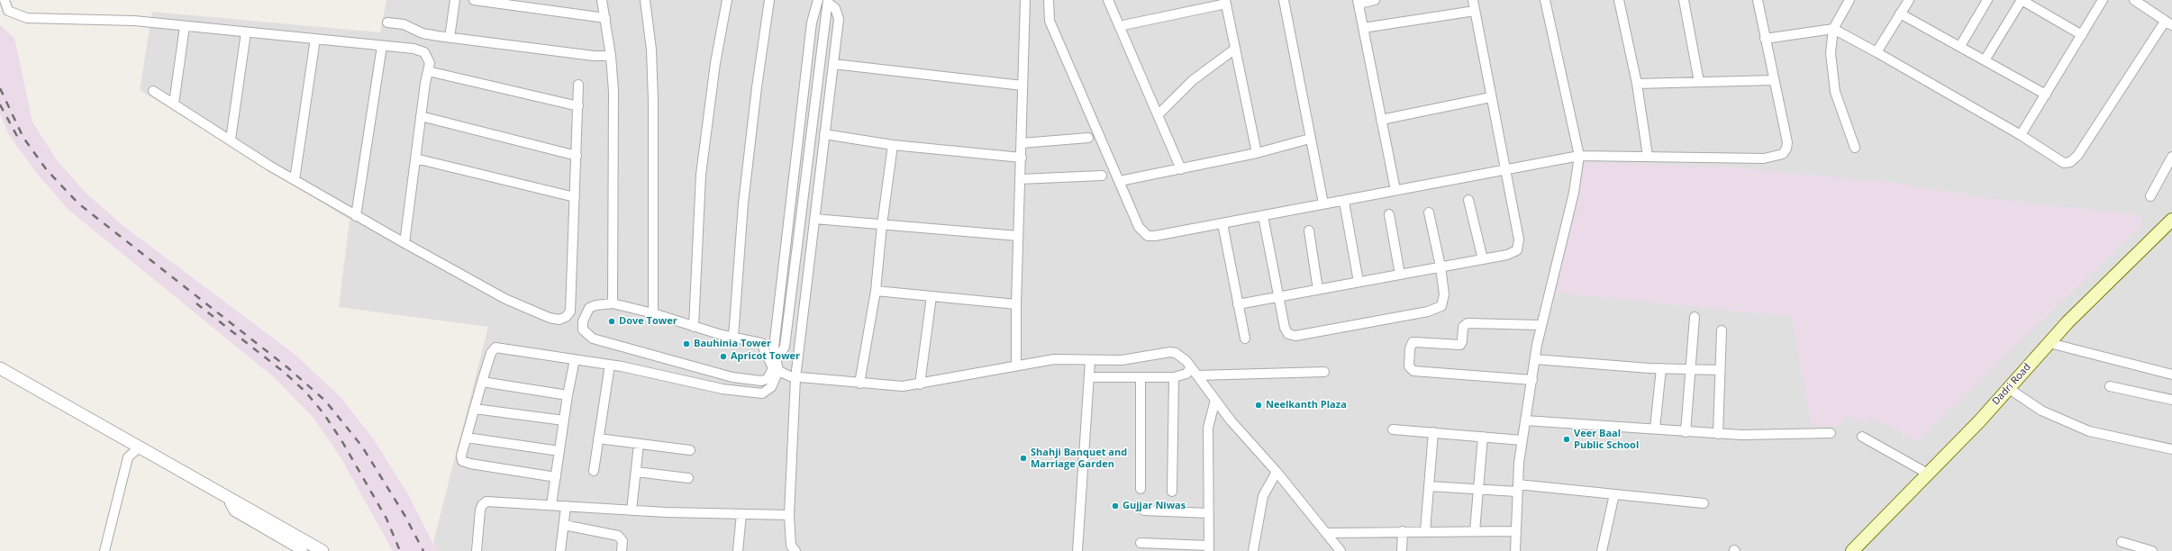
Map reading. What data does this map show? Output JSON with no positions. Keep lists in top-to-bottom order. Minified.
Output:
{"streets":{"main road":["Dadri Road"]},"places":["Dove Tower","Bauhinia Tower","Apricot Tower","Neelkanth Plaza","Veer Baal Public School","Shahji Banquet and Marriage Garden","Gujjar Niwas"]}
